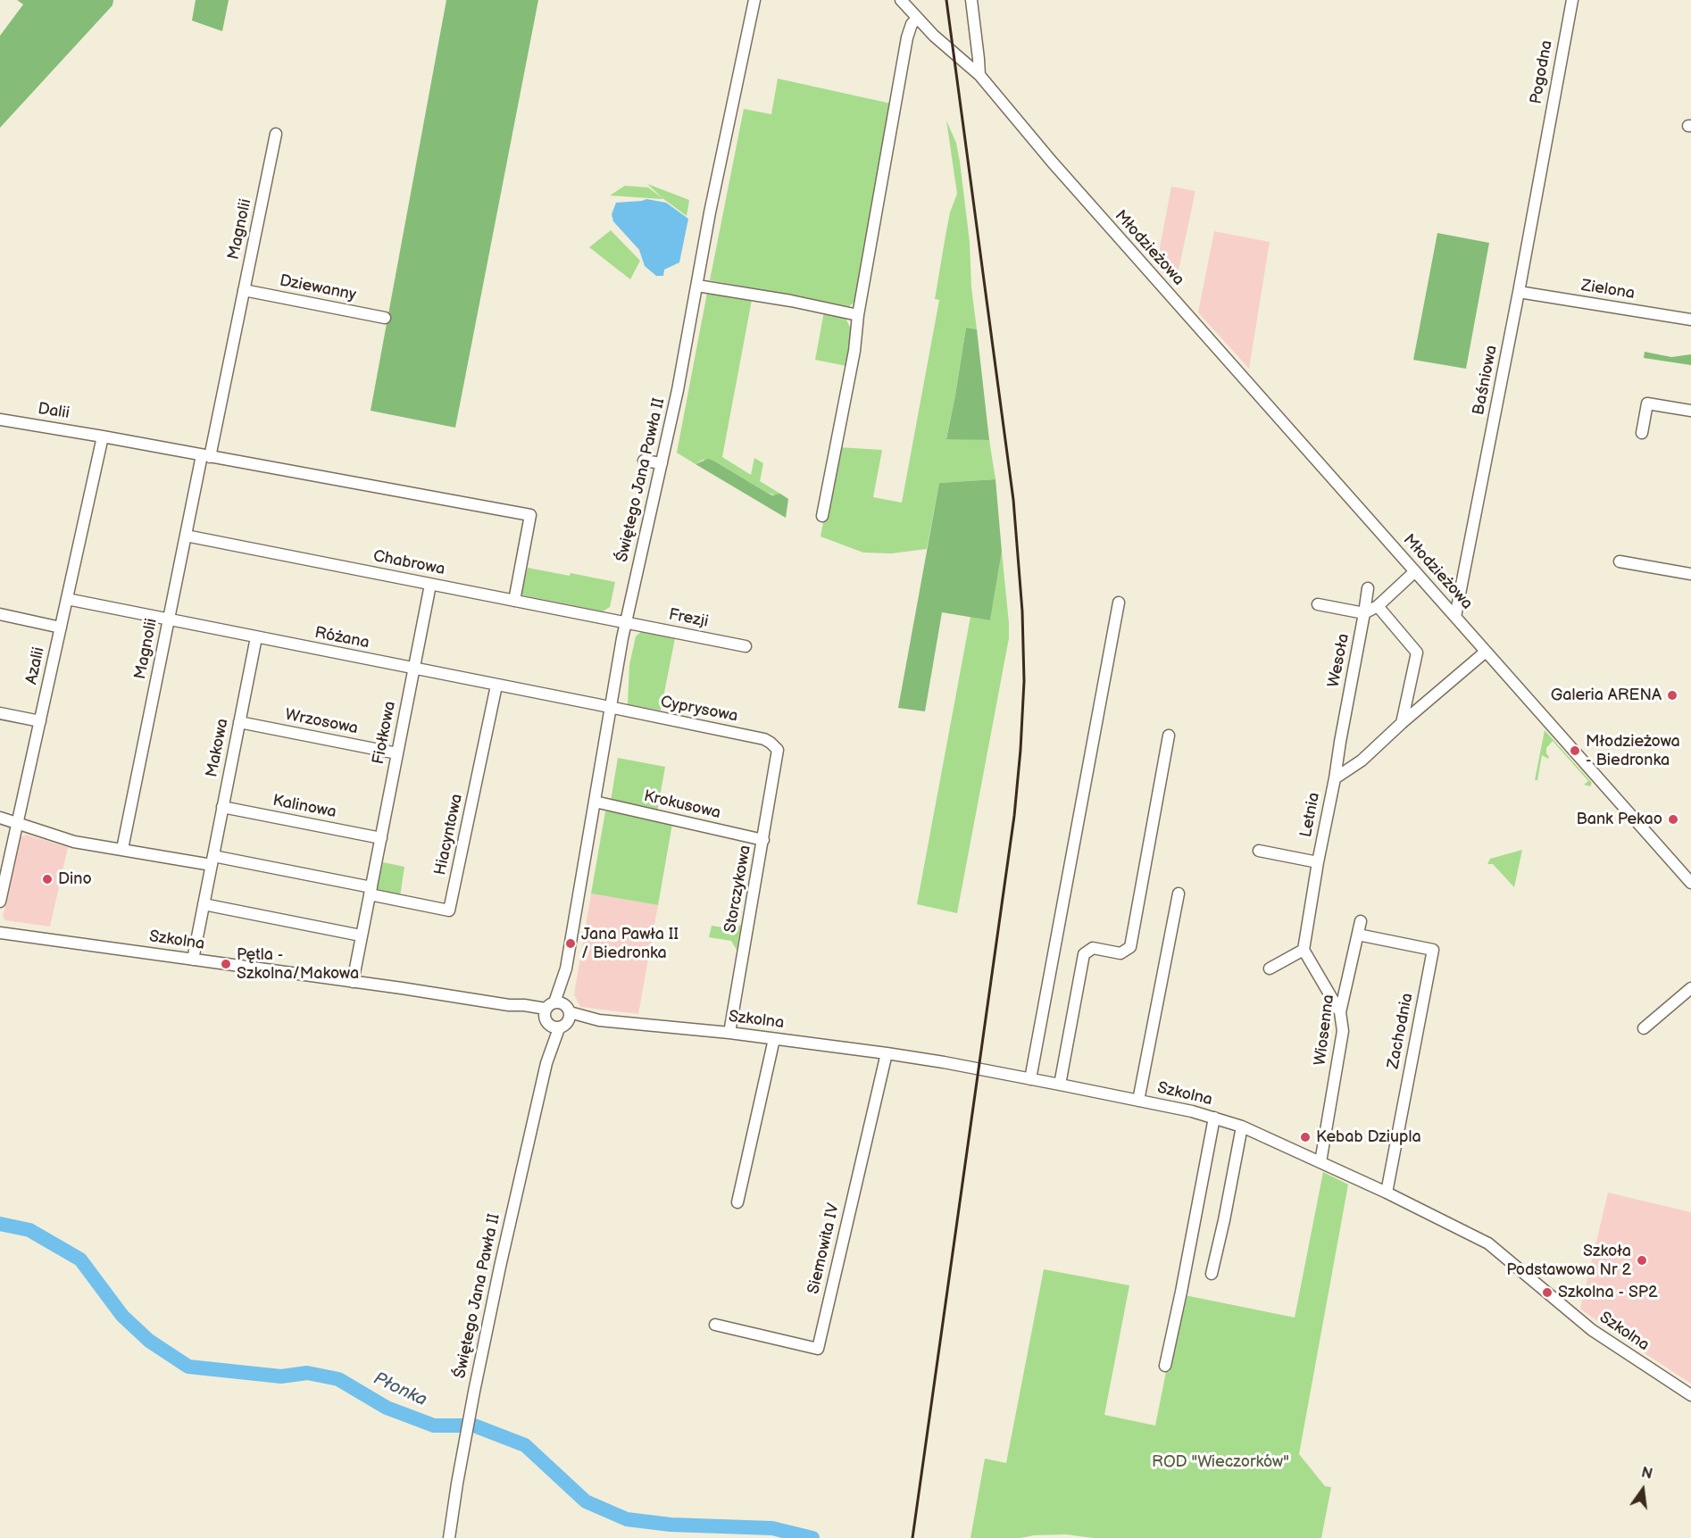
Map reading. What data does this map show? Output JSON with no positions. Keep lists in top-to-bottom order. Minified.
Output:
{"streets":{"street":["Pogodna","Magnolii","Młodzieżowa","Dziewanny","Zielona","Baśniowa","Dalii","Świętego Jana Pawła II","Chabrowa","Frezji","Różana","Wesoła","Azalii","Cyprysowa","Wrzosowa","Fiołkowa","Makowa","Krokusowa","Kalinowa","Letnia","Hiacyntowa","Storczykowa","Szkolna","Wiosenna","Zachodnia","Siemowita IV"]},"crossings":[["Pogodna","Baśniowa"],["Magnolii","Dziewanny"],["Magnolii","Dalii"],["Magnolii","Chabrowa"],["Magnolii","Różana"],["Młodzieżowa","Baśniowa"],["Młodzieżowa","Letnia"],["Zielona","Baśniowa"],["Dalii","Chabrowa"],["Dalii","Azalii"],["Świętego Jana Pawła II","Chabrowa"],["Świętego Jana Pawła II","Frezji"],["Świętego Jana Pawła II","Różana"],["Świętego Jana Pawła II","Cyprysowa"],["Świętego Jana Pawła II","Krokusowa"],["Świętego Jana Pawła II","Szkolna"],["Chabrowa","Frezji"],["Chabrowa","Fiołkowa"],["Różana","Azalii"],["Różana","Cyprysowa"],["Różana","Fiołkowa"],["Różana","Makowa"],["Różana","Hiacyntowa"],["Wesoła","Letnia"],["Cyprysowa","Storczykowa"],["Wrzosowa","Fiołkowa"],["Wrzosowa","Makowa"],["Fiołkowa","Kalinowa"],["Fiołkowa","Hiacyntowa"],["Fiołkowa","Szkolna"],["Makowa","Kalinowa"],["Makowa","Szkolna"],["Krokusowa","Storczykowa"],["Storczykowa","Szkolna"],["Szkolna","Wiosenna"],["Szkolna","Zachodnia"],["Szkolna","Siemowita IV"],["Wiosenna","Zachodnia"]],"water":["Płonka"],"parks":["ROD \"Wieczorków\""],"places":["Galeria ARENA","Młodzieżowa - Biedronka","Bank Pekao","Dino","Jana Pawła II / Biedronka","Pętla - Szkolna/Makowa","Kebab Dziupla","Szkoła Podstawowa Nr 2","Szkolna - SP2"],"north":"top"}
